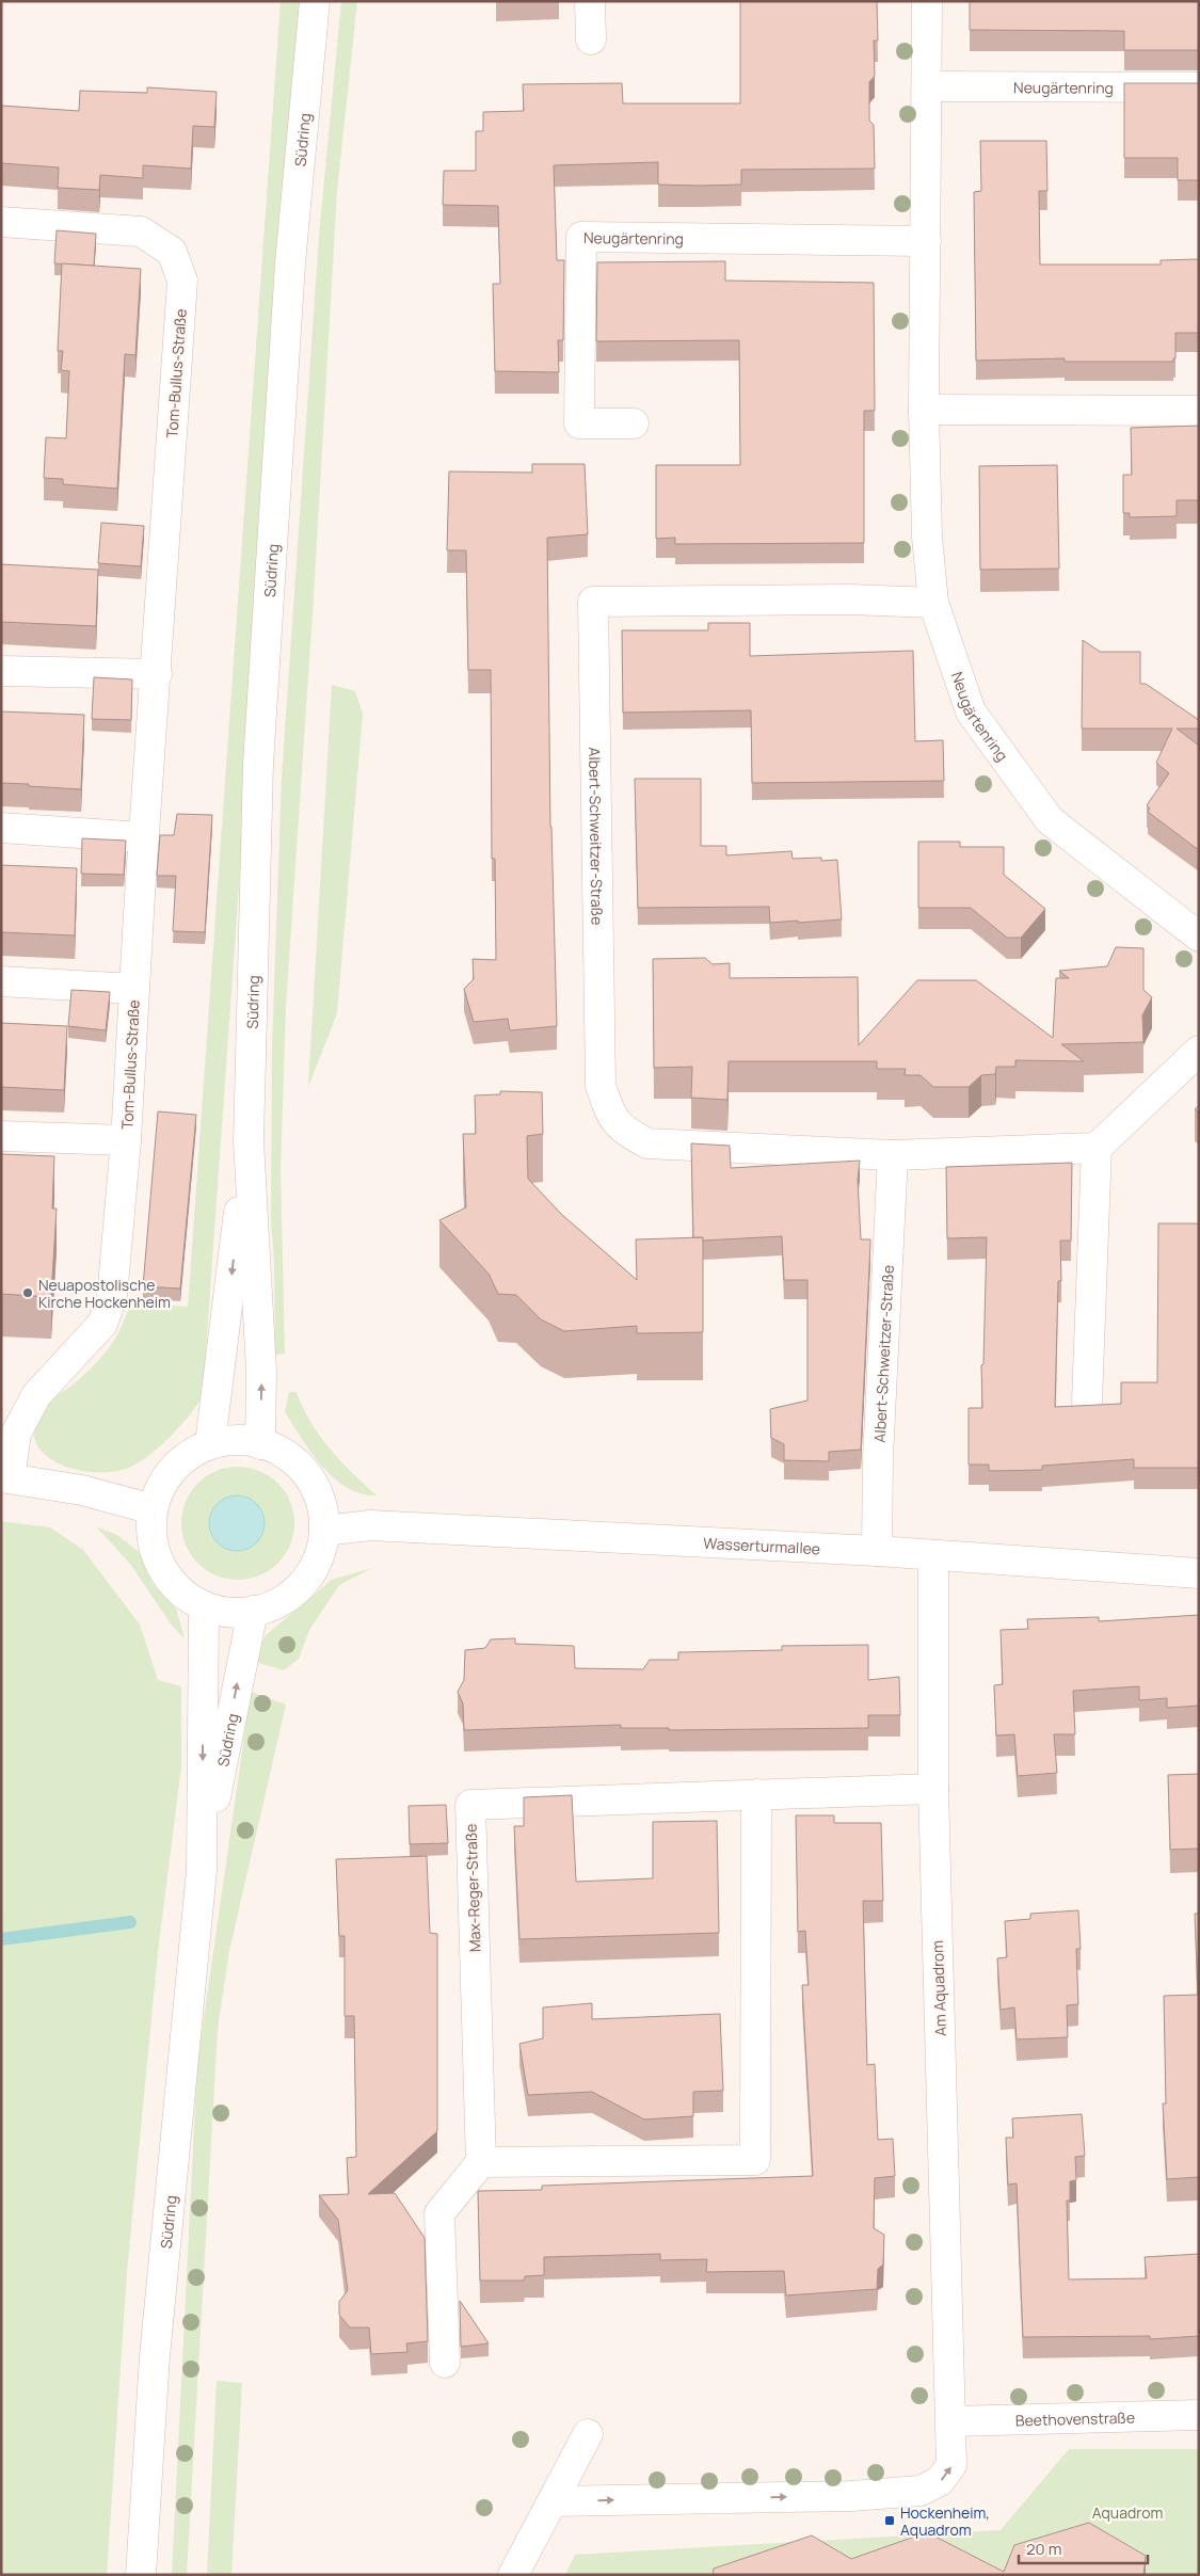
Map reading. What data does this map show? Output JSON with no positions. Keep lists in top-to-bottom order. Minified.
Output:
{"streets":{"street":["Neugärtenring","Südring","Tom-Bullus-Straße","Albert-Schweitzer-Straße","Wasserturmallee","Max-Reger-Straße","Am Aquadrom","Beethovenstraße"]},"crossings":[["Neugärtenring","Albert-Schweitzer-Straße"],["Südring","Wasserturmallee"],["Albert-Schweitzer-Straße","Wasserturmallee"],["Wasserturmallee","Am Aquadrom"],["Max-Reger-Straße","Am Aquadrom"],["Am Aquadrom","Beethovenstraße"]],"parks":["Aquadrom"],"places":{"other":["Neuapostolische Kirche Hockenheim"],"transit":["Hockenheim, Aquadrom"]},"scale_bar":"20 m"}
